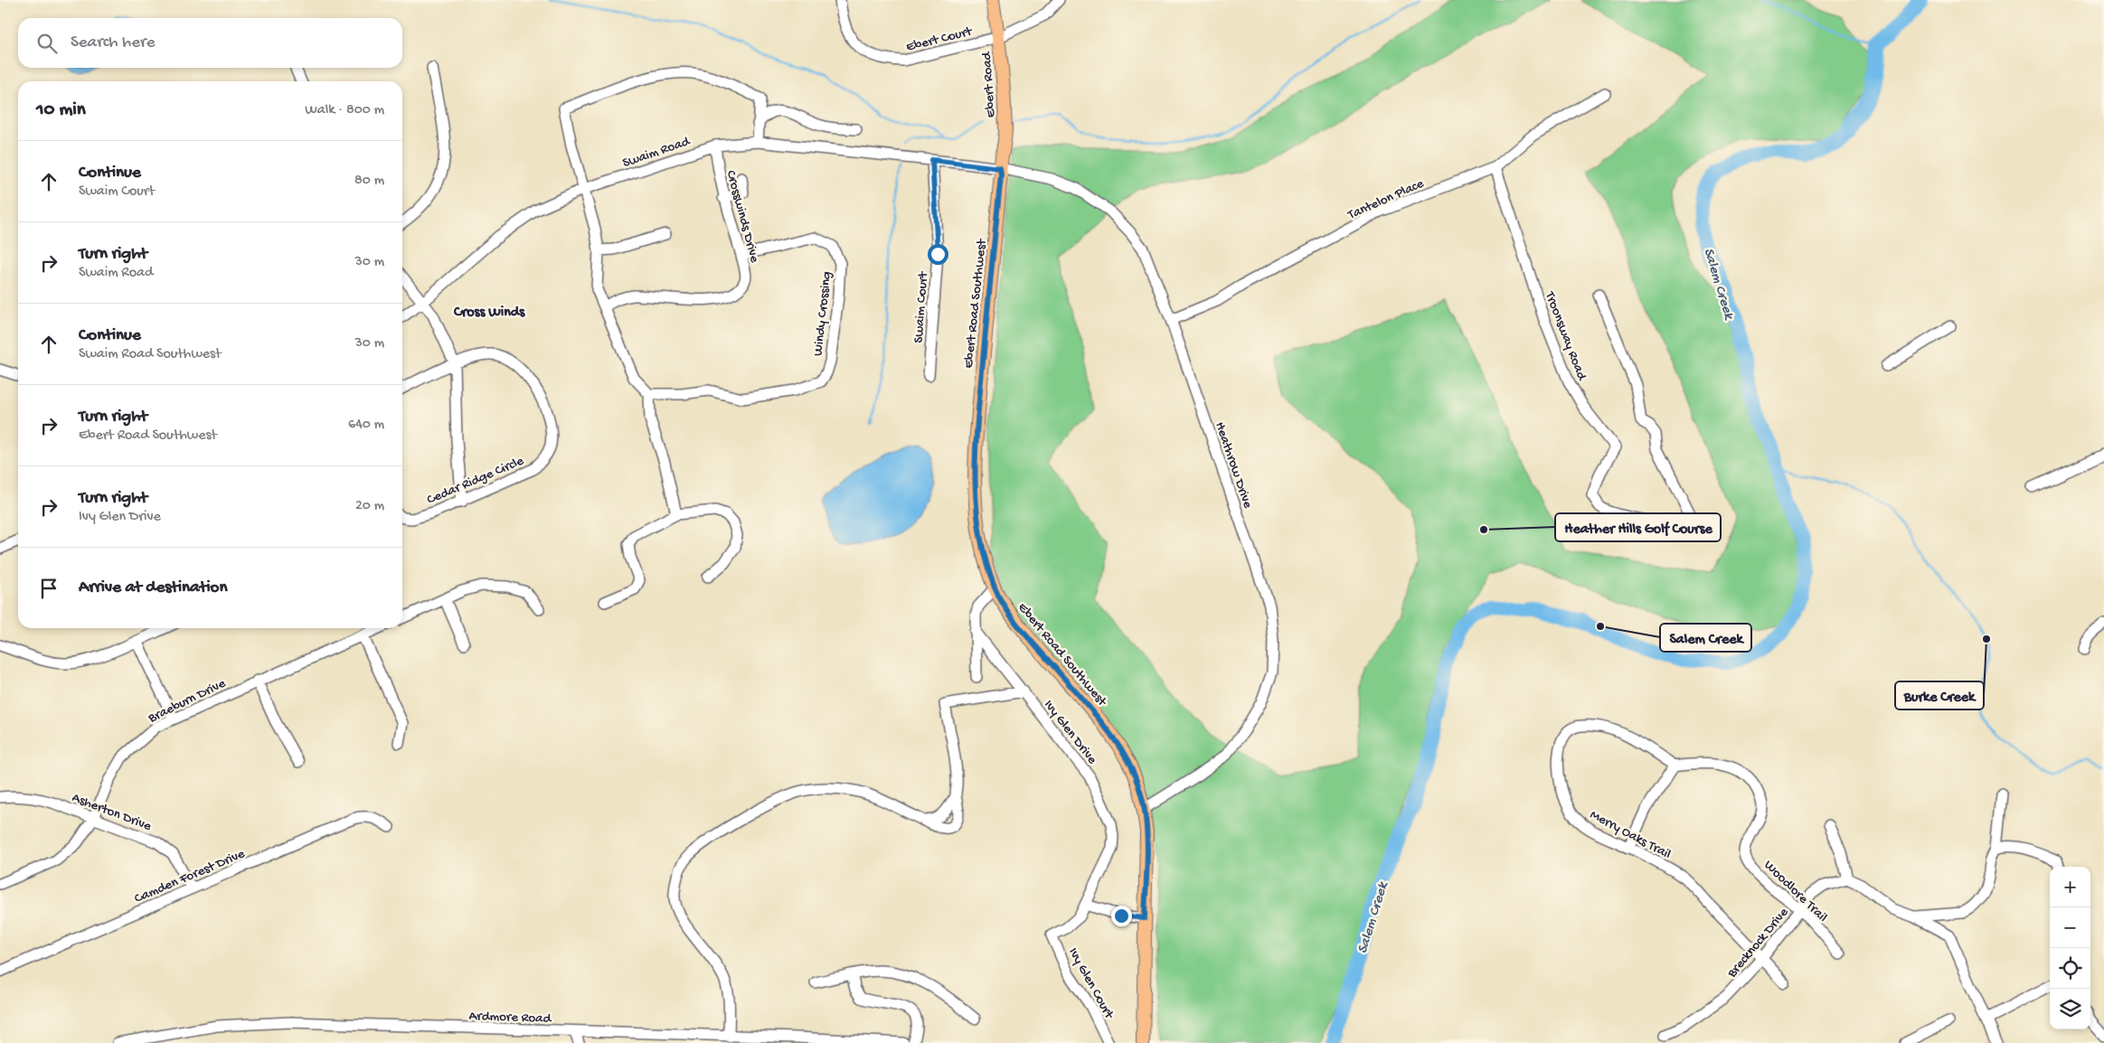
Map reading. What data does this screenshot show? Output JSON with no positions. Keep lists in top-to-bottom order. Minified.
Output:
{"streets":{"main road":["Ebert Road","Ebert Road Southwest"],"street":["Ebert Court","Swaim Road","Tantelon Place","Crosswinds Drive","Swaim Court","Windy Crossing","Troonsway Road","Heathrow Drive","Cedar Ridge Circle","Braeburn Drive","Ivy Glen Drive","Asherton Drive","Merry Oaks Trail","Camden Forest Drive","Woodlore Trail","Brecknock Drive","Ivy Glen Court","Ardmore Road"]},"crossings":[["Ebert Court","Ebert Road"],["Ebert Road","Swaim Road"],["Ebert Road","Ebert Road Southwest"],["Ebert Road","Heathrow Drive"],["Swaim Road","Crosswinds Drive"],["Swaim Road","Ebert Road Southwest"],["Swaim Road","Swaim Court"],["Swaim Road","Heathrow Drive"],["Tantelon Place","Troonsway Road"],["Tantelon Place","Heathrow Drive"],["Crosswinds Drive","Windy Crossing"],["Ebert Road Southwest","Heathrow Drive"],["Braeburn Drive","Asherton Drive"],["Ivy Glen Drive","Ivy Glen Court"],["Asherton Drive","Camden Forest Drive"],["Merry Oaks Trail","Woodlore Trail"],["Merry Oaks Trail","Brecknock Drive"],["Woodlore Trail","Brecknock Drive"]],"districts":["Cross Winds"],"water":["Salem Creek"],"places":["Heather Hills Golf Course","Salem Creek","Burke Creek"],"page":{"search":"Search here","heading":["10 min","Walk · 800 m"],"list":[["Continue","Swaim Court","80 m"],["Turn right","Swaim Road","30 m"],["Continue","Swaim Road Southwest","30 m"],["Turn right","Ebert Road Southwest","640 m"],["Turn right","Ivy Glen Drive","20 m"],"Arrive at destination"],"map_buttons":["+","−"]}}
